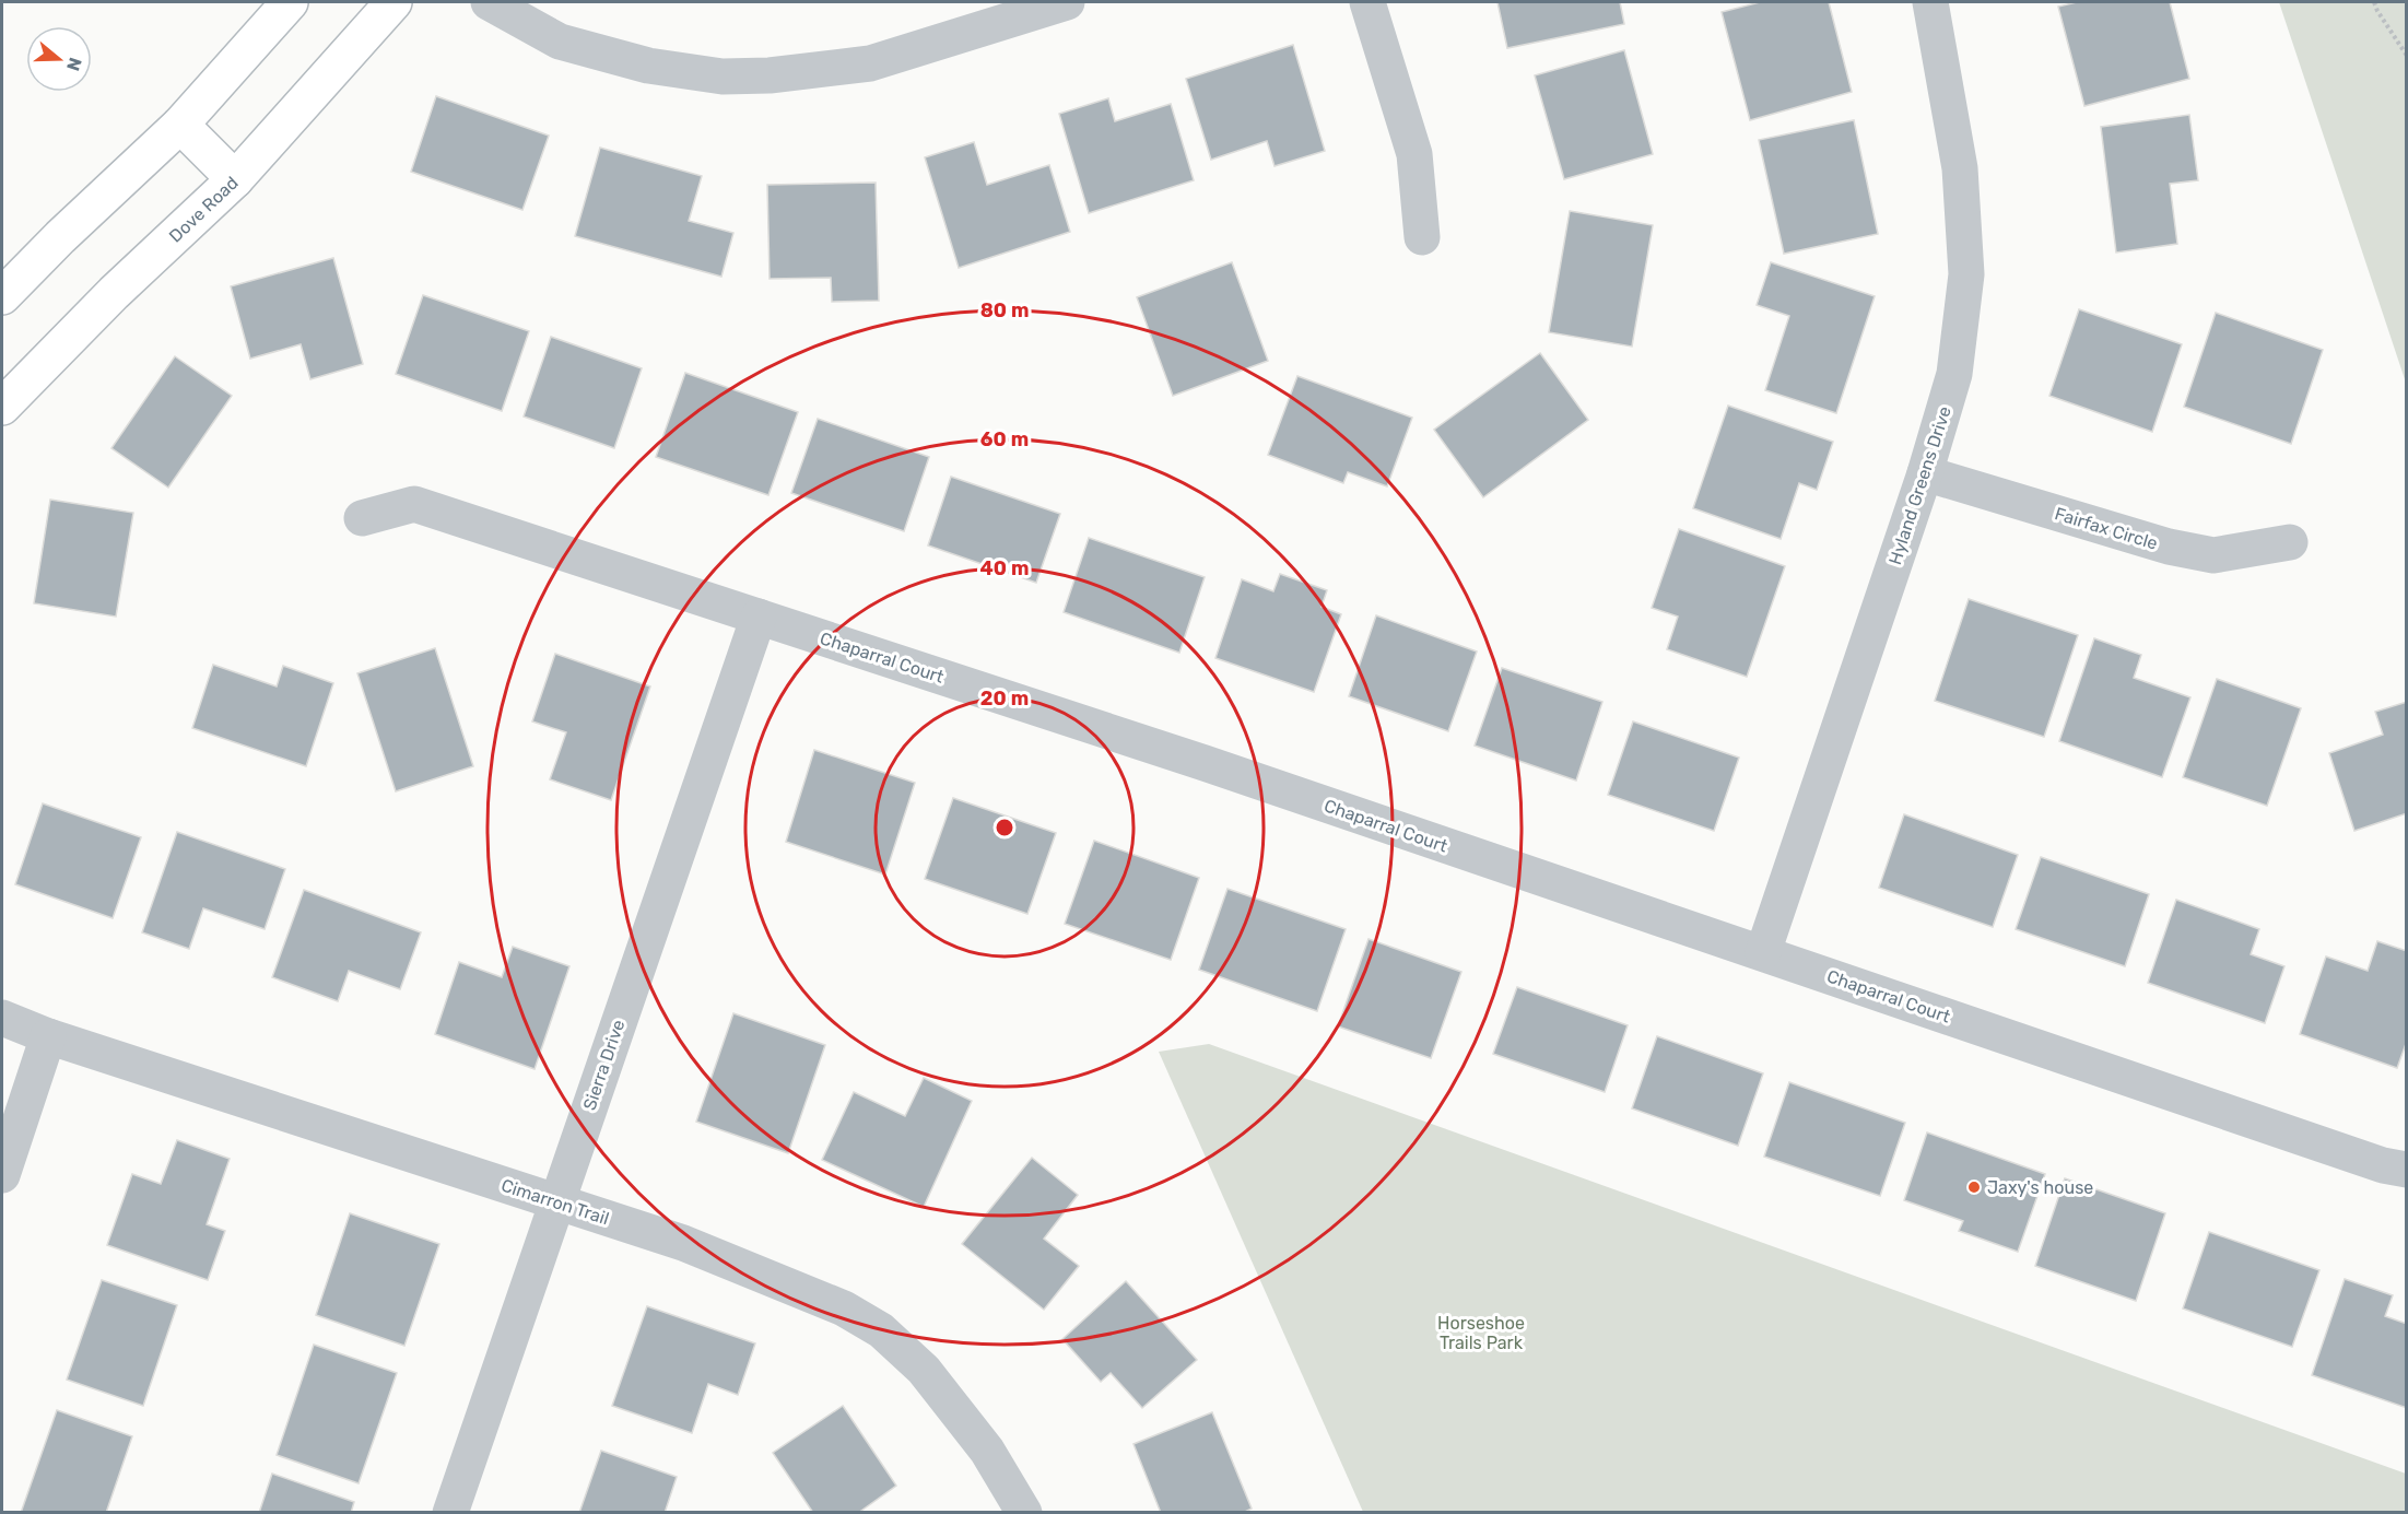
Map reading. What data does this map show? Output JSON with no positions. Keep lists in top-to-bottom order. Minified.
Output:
{"streets":{"main road":["Dove Road"],"street":["Hyland Greens Drive","Fairfax Circle","Chaparral Court","Sierra Drive","Cimarron Trail"]},"crossings":[["Hyland Greens Drive","Fairfax Circle"],["Hyland Greens Drive","Chaparral Court"],["Chaparral Court","Sierra Drive"],["Sierra Drive","Cimarron Trail"]],"parks":["Horseshoe Trails Park"],"places":["Jaxy's house"],"north":"right","rings":["80 m","60 m","40 m","20 m"]}
